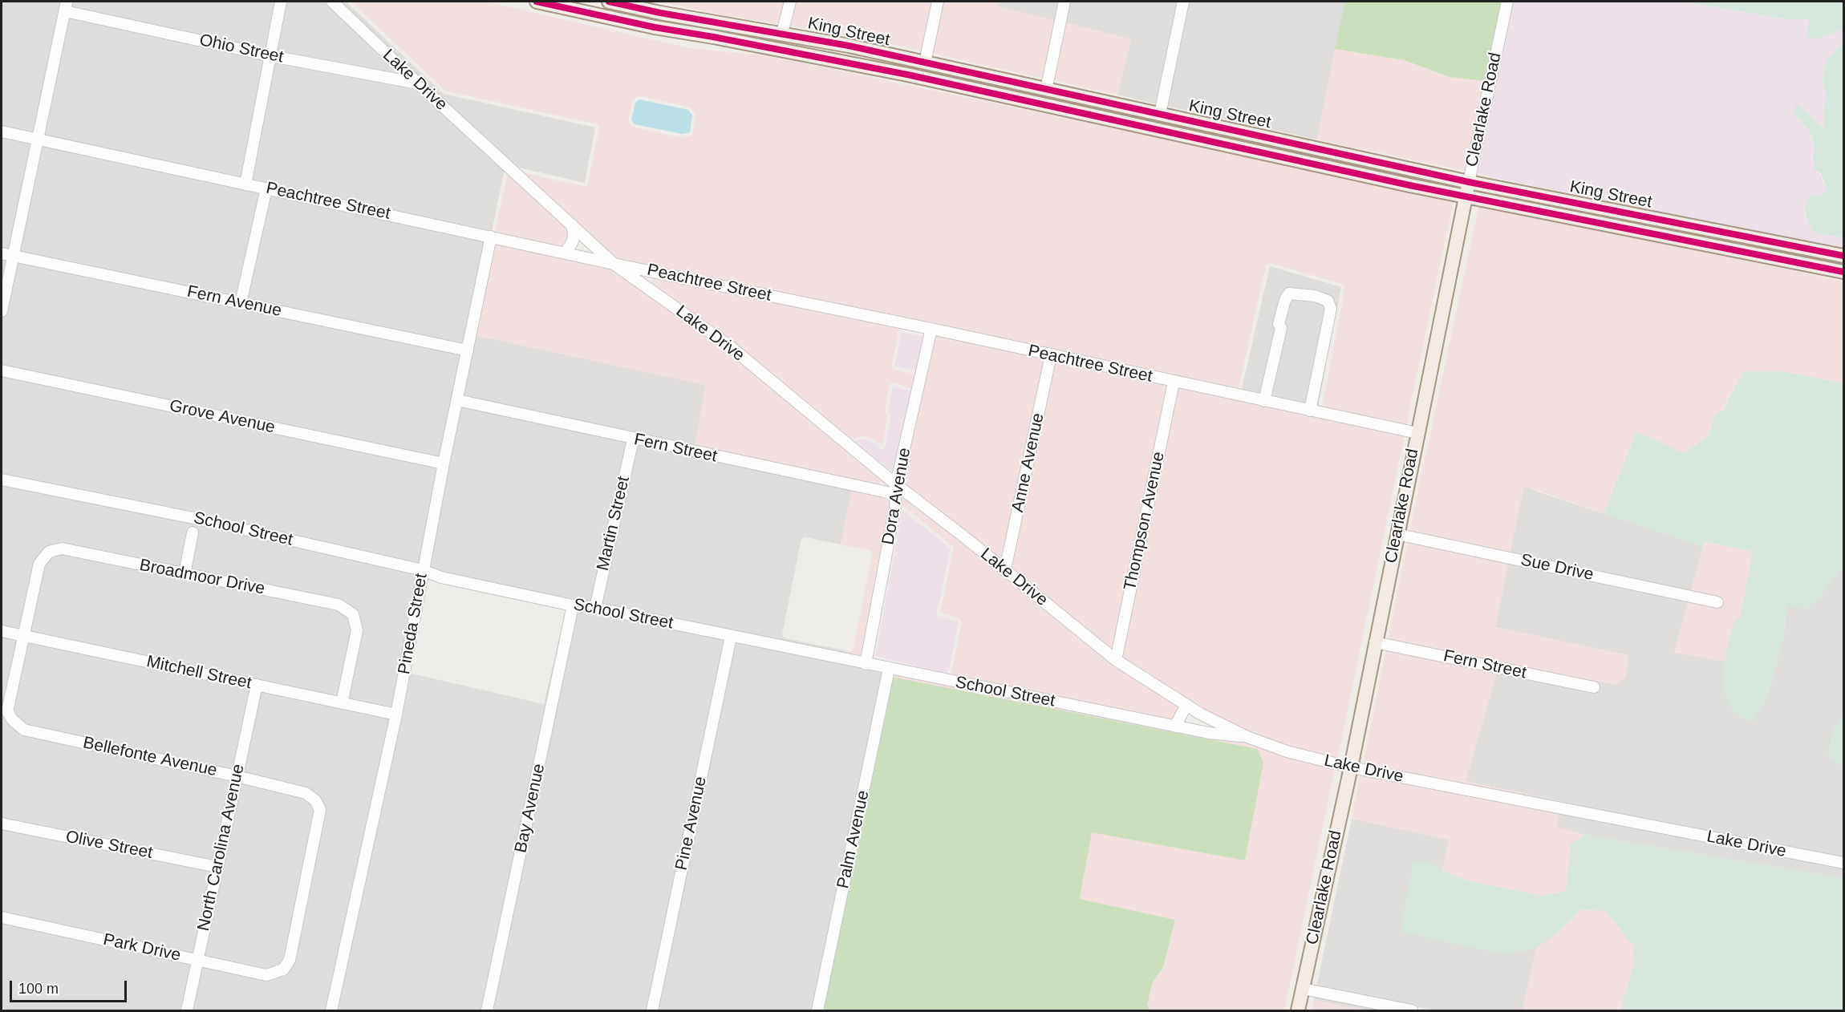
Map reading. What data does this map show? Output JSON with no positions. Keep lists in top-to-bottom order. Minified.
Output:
{"streets":{"main road":["King Street","Clearlake Road"],"street":["Ohio Street","Lake Drive","Peachtree Street","Fern Avenue","Grove Avenue","Fern Street","Anne Avenue","Dora Avenue","Thompson Avenue","Martin Street","School Street","Sue Drive","Broadmoor Drive","Pineda Street","Mitchell Street","Bellefonte Avenue","Bay Avenue","Pine Avenue","Palm Avenue","Olive Street","North Carolina Avenue","Park Drive"]},"crossings":[["King Street","Clearlake Road"],["Ohio Street","Lake Drive"],["Lake Drive","Clearlake Road"],["Lake Drive","Peachtree Street"],["Lake Drive","Fern Street"],["Lake Drive","Anne Avenue"],["Lake Drive","Dora Avenue"],["Lake Drive","Thompson Avenue"],["Lake Drive","School Street"],["Clearlake Road","Peachtree Street"],["Clearlake Road","Fern Street"],["Clearlake Road","Sue Drive"],["Peachtree Street","Anne Avenue"],["Peachtree Street","Dora Avenue"],["Peachtree Street","Thompson Avenue"],["Peachtree Street","Pineda Street"],["Fern Avenue","Pineda Street"],["Grove Avenue","Pineda Street"],["Fern Street","Dora Avenue"],["Fern Street","Martin Street"],["Fern Street","Pineda Street"],["Dora Avenue","School Street"],["Martin Street","School Street"],["School Street","Pineda Street"],["School Street","Bay Avenue"],["School Street","Pine Avenue"],["School Street","Palm Avenue"],["Broadmoor Drive","Mitchell Street"],["Broadmoor Drive","Bellefonte Avenue"],["Pineda Street","Mitchell Street"],["Mitchell Street","Bellefonte Avenue"],["Mitchell Street","North Carolina Avenue"],["Bellefonte Avenue","North Carolina Avenue"],["Bellefonte Avenue","Park Drive"],["Olive Street","North Carolina Avenue"],["North Carolina Avenue","Park Drive"]],"scale_bar":"100 m"}
